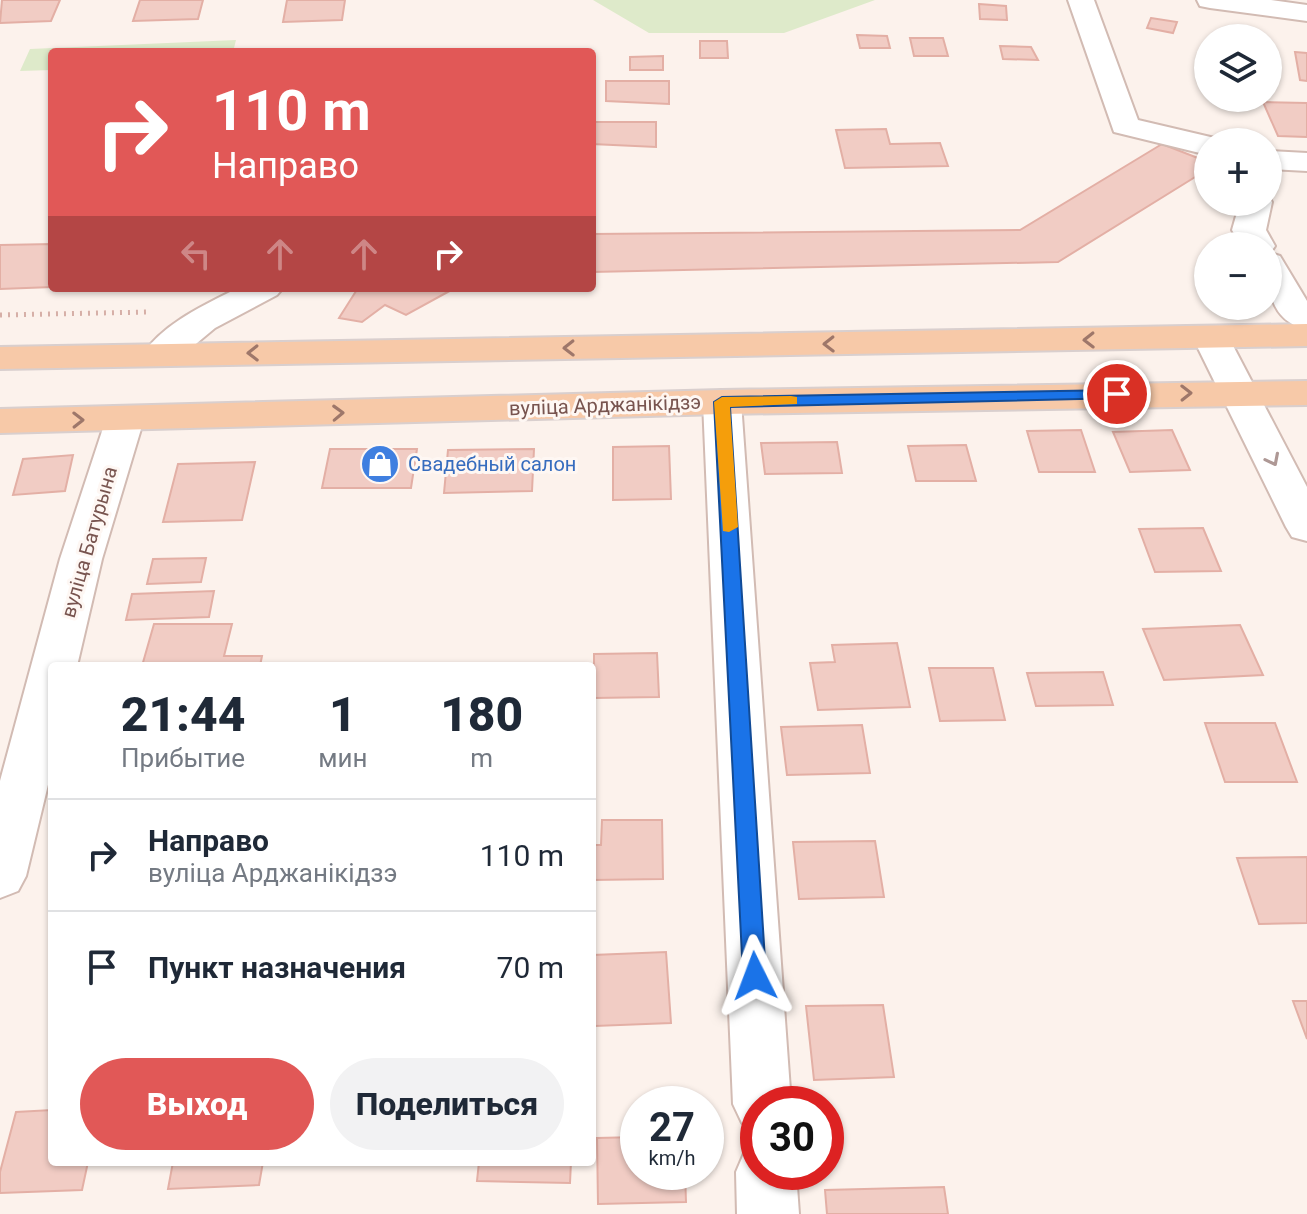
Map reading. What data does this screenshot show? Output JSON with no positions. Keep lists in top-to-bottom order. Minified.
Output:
{"streets":{"main road":["вуліца Арджанікідзэ"],"street":["вуліца Батурына"]},"crossings":[["вуліца Арджанікідзэ","вуліца Батурына"]],"places":{"shop":["Свадебный салон"]},"page":{"map_buttons":["+","−"],"turn":["110 m","Направо"],"eta":["21:44","Прибытие","1","мин","180","m"],"list":[{"name":"Направо","note":"вуліца Арджанікідзэ","value":"110 m"},{"name":"Пункт назначения","value":"70 m"}],"buttons":["Выход","Поделиться"],"speed":"27 km/h","limit":"30"}}
